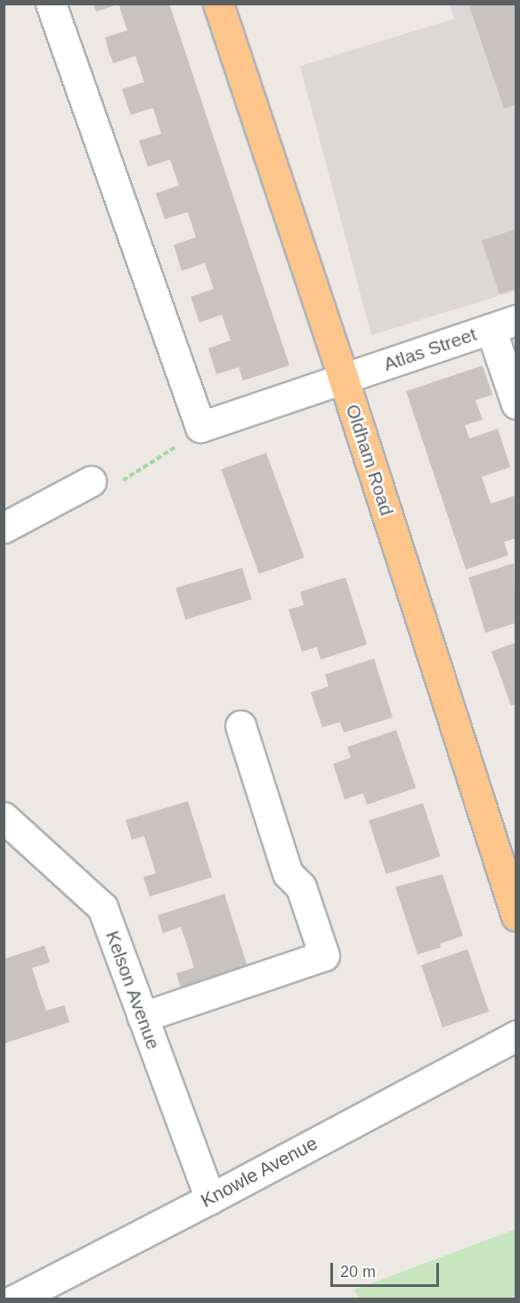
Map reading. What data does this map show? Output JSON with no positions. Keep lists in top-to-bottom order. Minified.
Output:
{"streets":{"highway":["Oldham Road"],"street":["Atlas Street","Kelson Avenue","Knowle Avenue"]},"crossings":[["Atlas Street","Oldham Road"],["Kelson Avenue","Knowle Avenue"]],"scale_bar":"20 m"}
